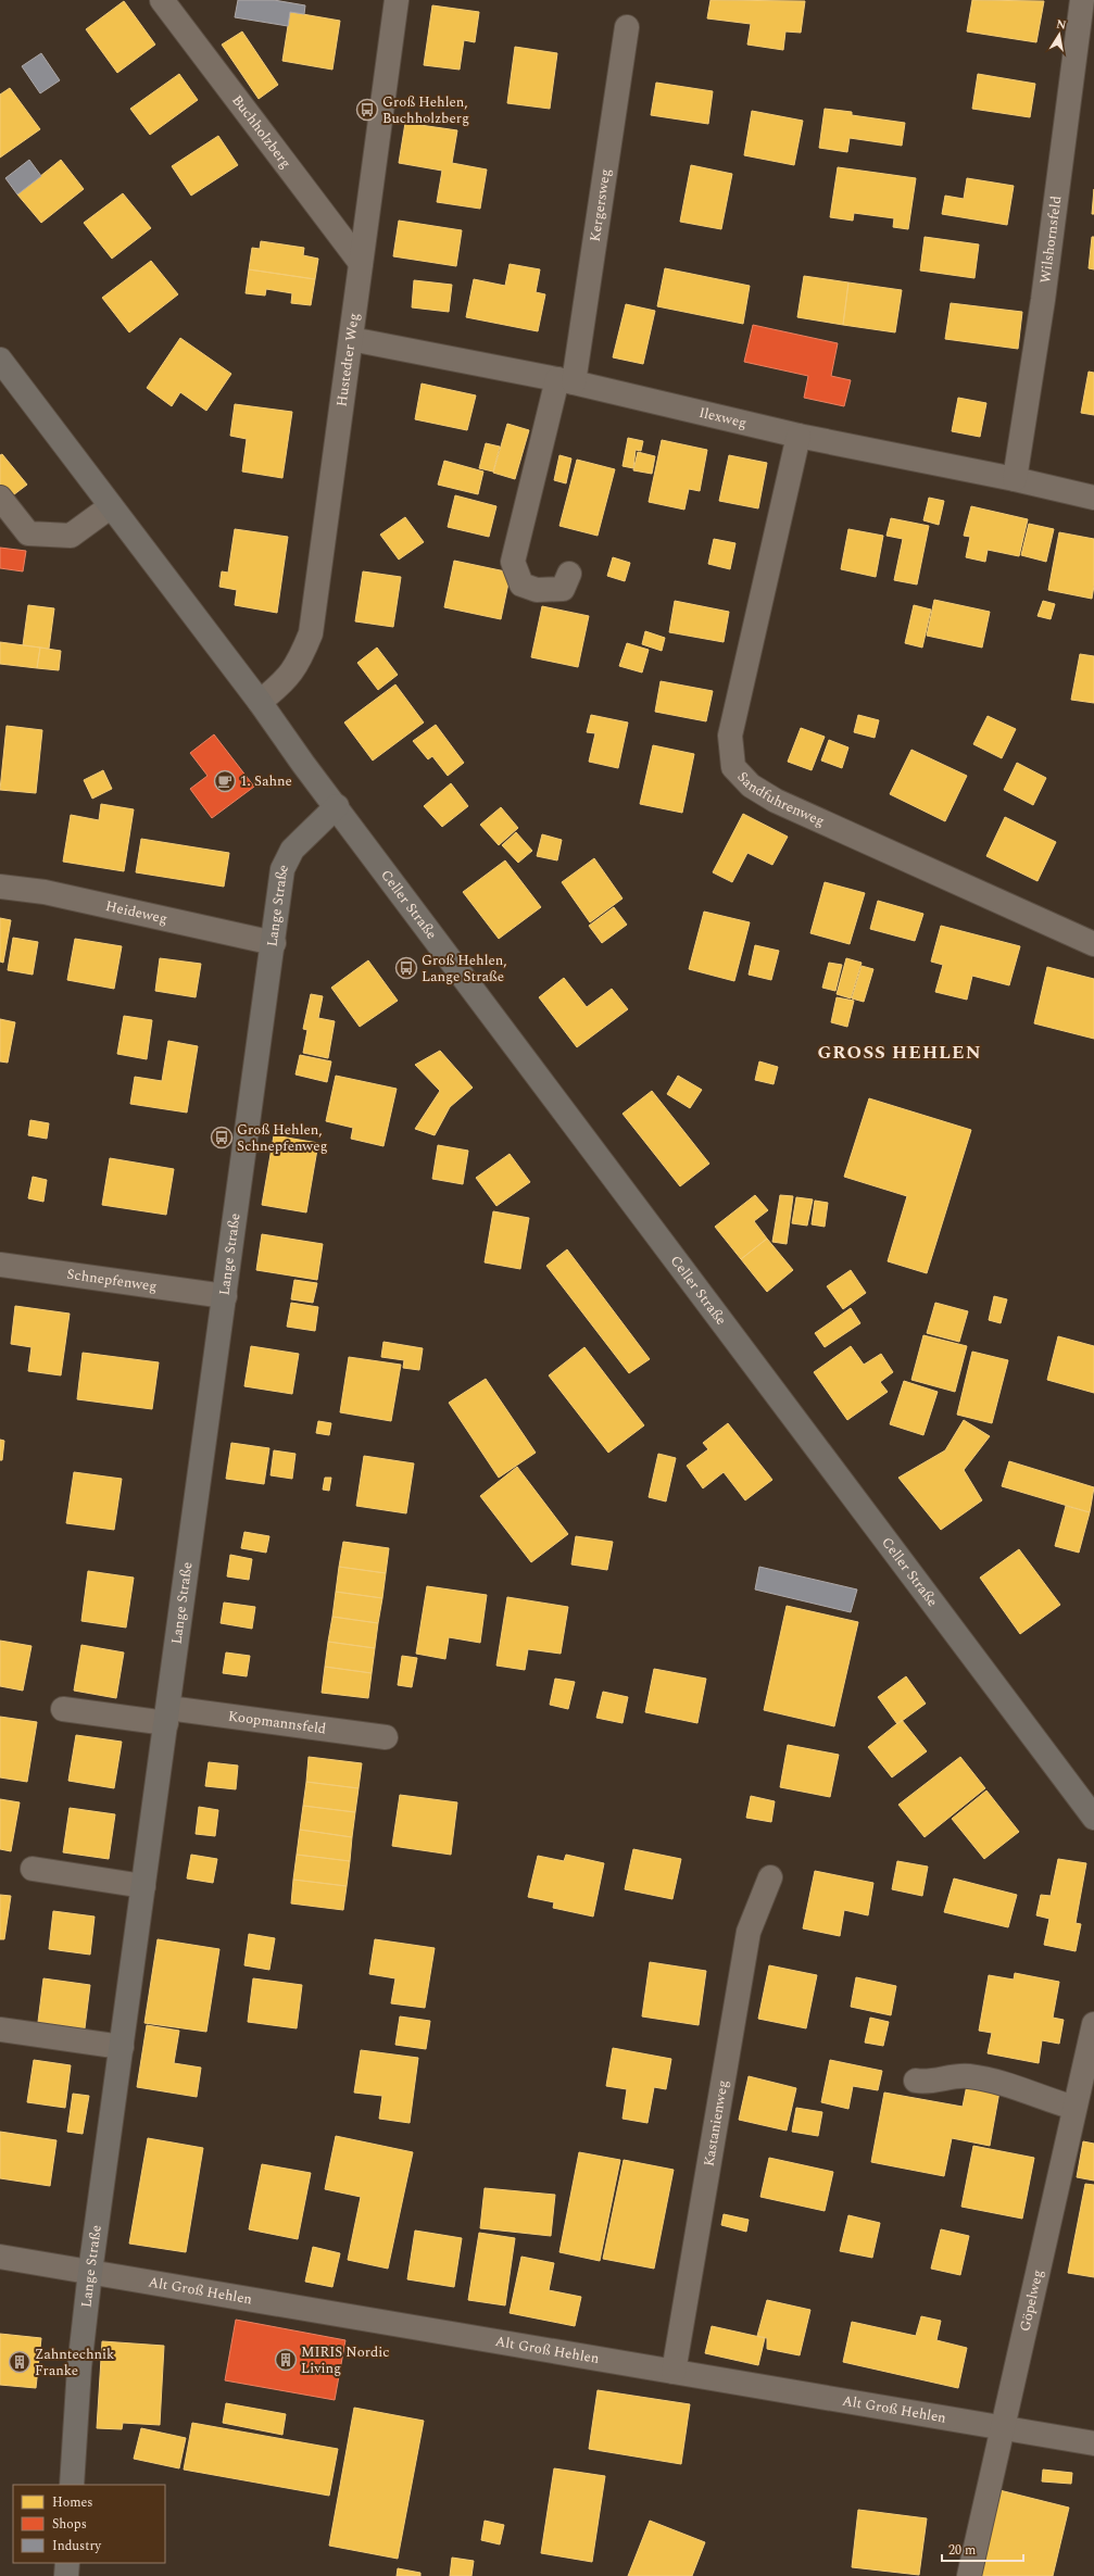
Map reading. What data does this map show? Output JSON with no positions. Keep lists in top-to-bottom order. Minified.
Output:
{"streets":{"main road":["Celler Straße","Lange Straße"],"street":["Buchholzberg","Kergersweg","Wilshornsfeld","Hustedter Weg","Ilexweg","Sandfuhrenweg","Heideweg","Schnepfenweg","Koopmannsfeld","Kastanienweg","Alt Groß Hehlen","Göpelweg"]},"crossings":[["Buchholzberg","Hustedter Weg"],["Kergersweg","Ilexweg"],["Wilshornsfeld","Ilexweg"],["Hustedter Weg","Ilexweg"],["Hustedter Weg","Celler Straße"],["Ilexweg","Sandfuhrenweg"],["Celler Straße","Lange Straße"],["Lange Straße","Heideweg"],["Lange Straße","Schnepfenweg"],["Lange Straße","Koopmannsfeld"],["Lange Straße","Alt Groß Hehlen"],["Kastanienweg","Alt Groß Hehlen"],["Alt Groß Hehlen","Göpelweg"]],"districts":["GROSS HEHLEN"],"places":{"bus stop":["Groß Hehlen, Buchholzberg","Groß Hehlen, Lange Straße","Groß Hehlen, Schnepfenweg"],"cafe":["1. Sahne"],"building":["MIRIS Nordic Living","Zahntechnik Franke"]},"legend":["Homes","Shops","Industry"],"scale_bar":"20 m","north":"top"}
